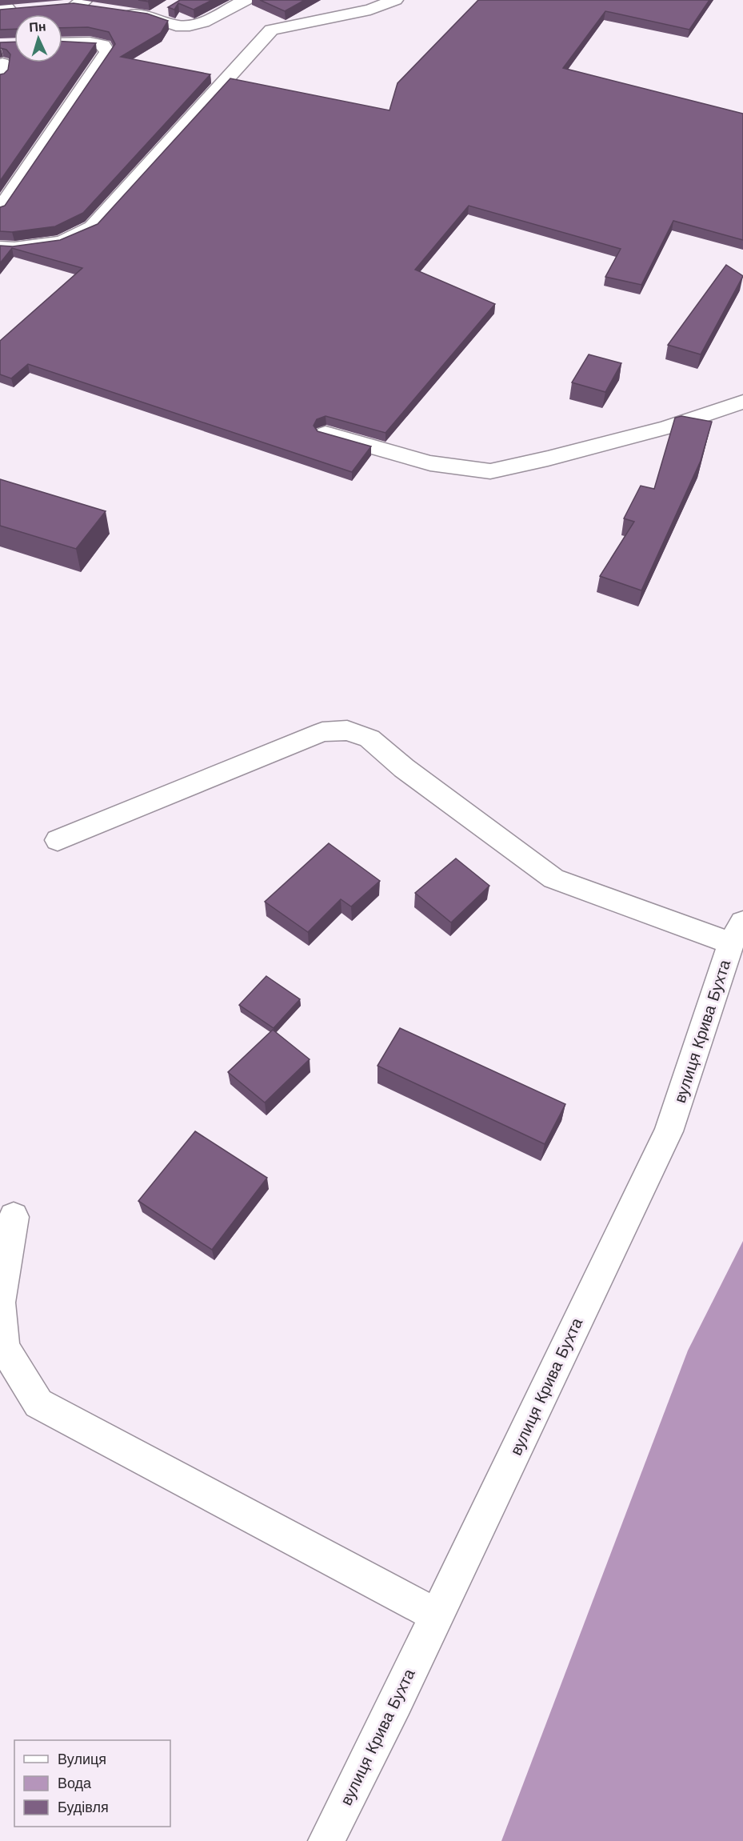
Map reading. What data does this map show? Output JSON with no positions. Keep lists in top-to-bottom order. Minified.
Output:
{"streets":{"street":["вулиця Крива Бухта"]},"legend":["Вулиця","Вода","Будівля"],"north":"top"}
